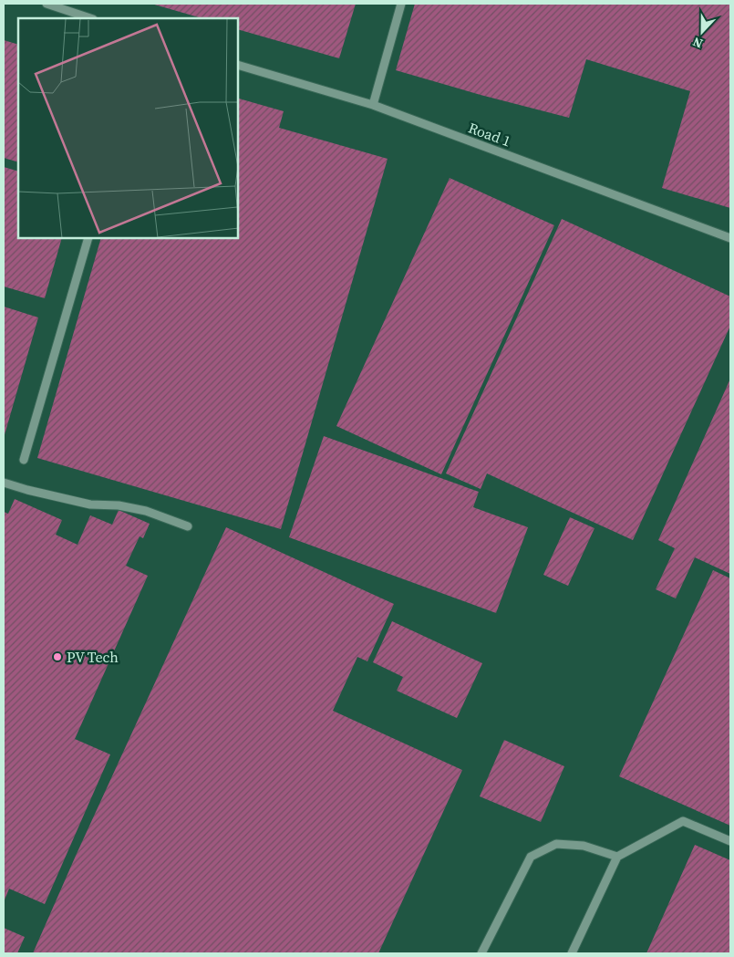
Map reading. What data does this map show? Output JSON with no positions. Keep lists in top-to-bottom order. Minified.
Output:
{"streets":{"street":["Road 1"]},"places":["PV Tech"],"north":"bottom"}
